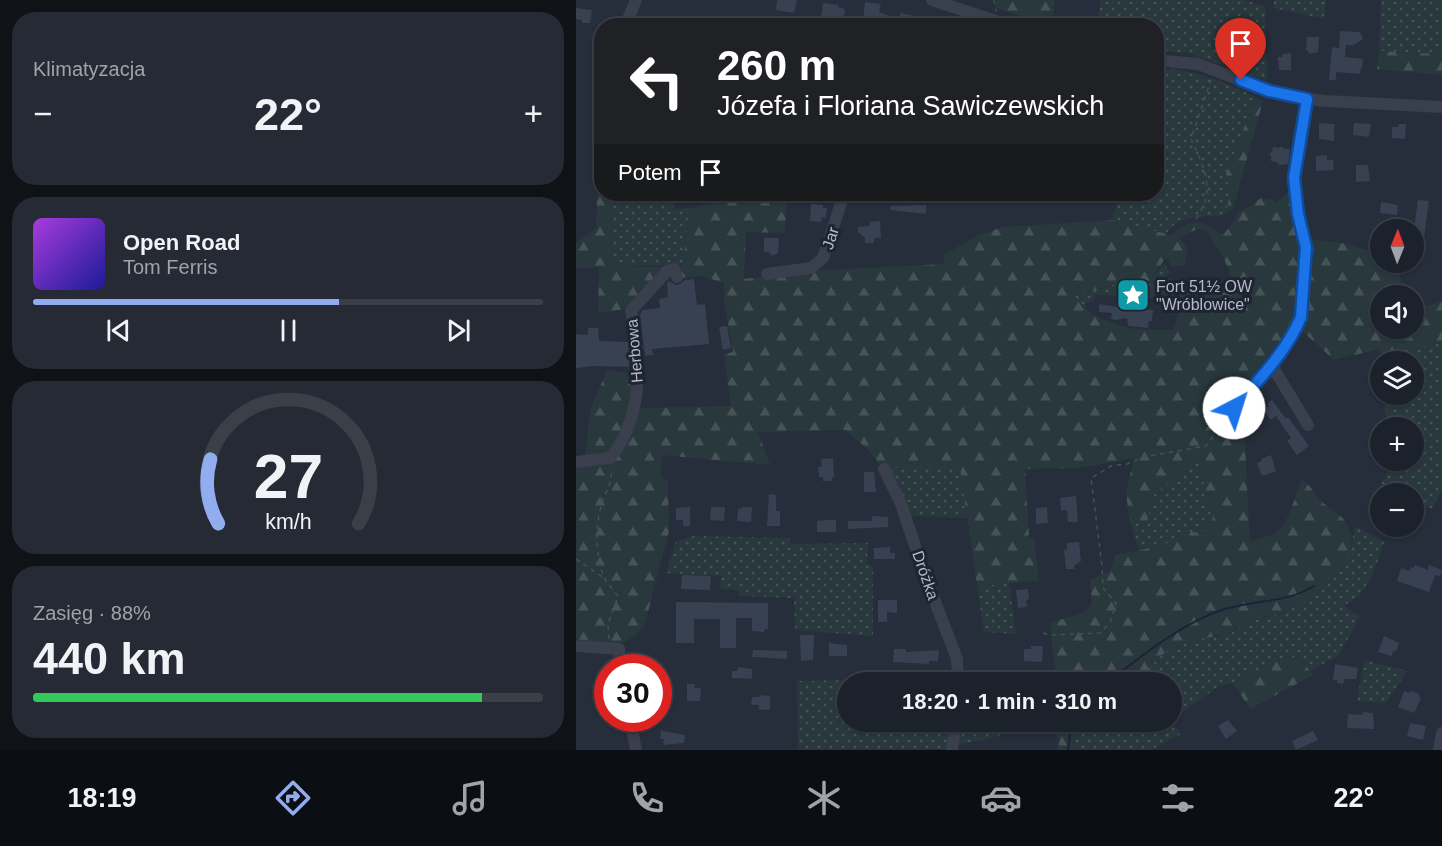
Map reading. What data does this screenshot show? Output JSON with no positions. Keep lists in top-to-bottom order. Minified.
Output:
{"streets":{"street":["Jar","Herbowa","Dróżka"]},"places":{"place":["Fort 51½ OW \"Wróblowice\""]},"north":"top","page":{"tile":["Klimatyzacja",["Zasięg · 88%","440 km"]],"turn":["260 m","Józefa i Floriana Sawiczewskich"],"heat":["−","22°","+"],"then":"Potem","song":["Open Road","Tom Ferris"],"map_buttons":["+","−"],"limit":"30","trip":"18:20 · 1 min · 310 m","tabs":["18:19","22°"],"gauge":["27","km/h"]}}
